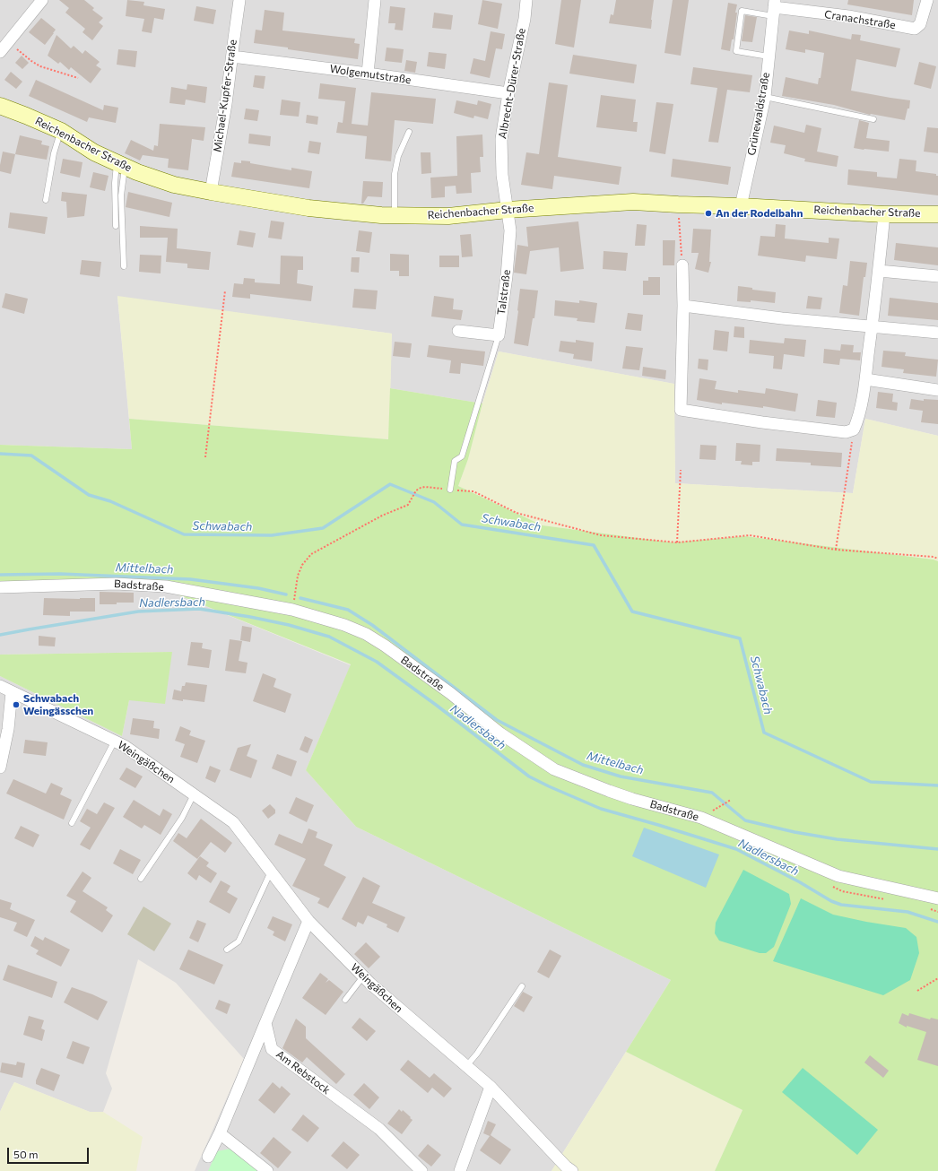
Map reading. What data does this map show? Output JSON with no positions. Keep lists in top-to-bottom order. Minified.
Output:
{"streets":{"main road":["Reichenbacher Straße"],"street":["Cranachstraße","Wolgemutstraße","Albrecht-Dürer-Straße","Michael-Kupfer-Straße","Grünewaldstraße","Talstraße","Badstraße","Weingäßchen","Am Rebstock"]},"crossings":[["Cranachstraße","Grünewaldstraße"],["Wolgemutstraße","Albrecht-Dürer-Straße"],["Wolgemutstraße","Michael-Kupfer-Straße"],["Albrecht-Dürer-Straße","Reichenbacher Straße"],["Albrecht-Dürer-Straße","Talstraße"],["Michael-Kupfer-Straße","Reichenbacher Straße"],["Grünewaldstraße","Reichenbacher Straße"],["Reichenbacher Straße","Talstraße"]],"water":["Schwabach","Mittelbach","Nadlersbach"],"places":["An der Rodelbahn","Schwabach Weingässchen"],"scale_bar":"50 m"}
